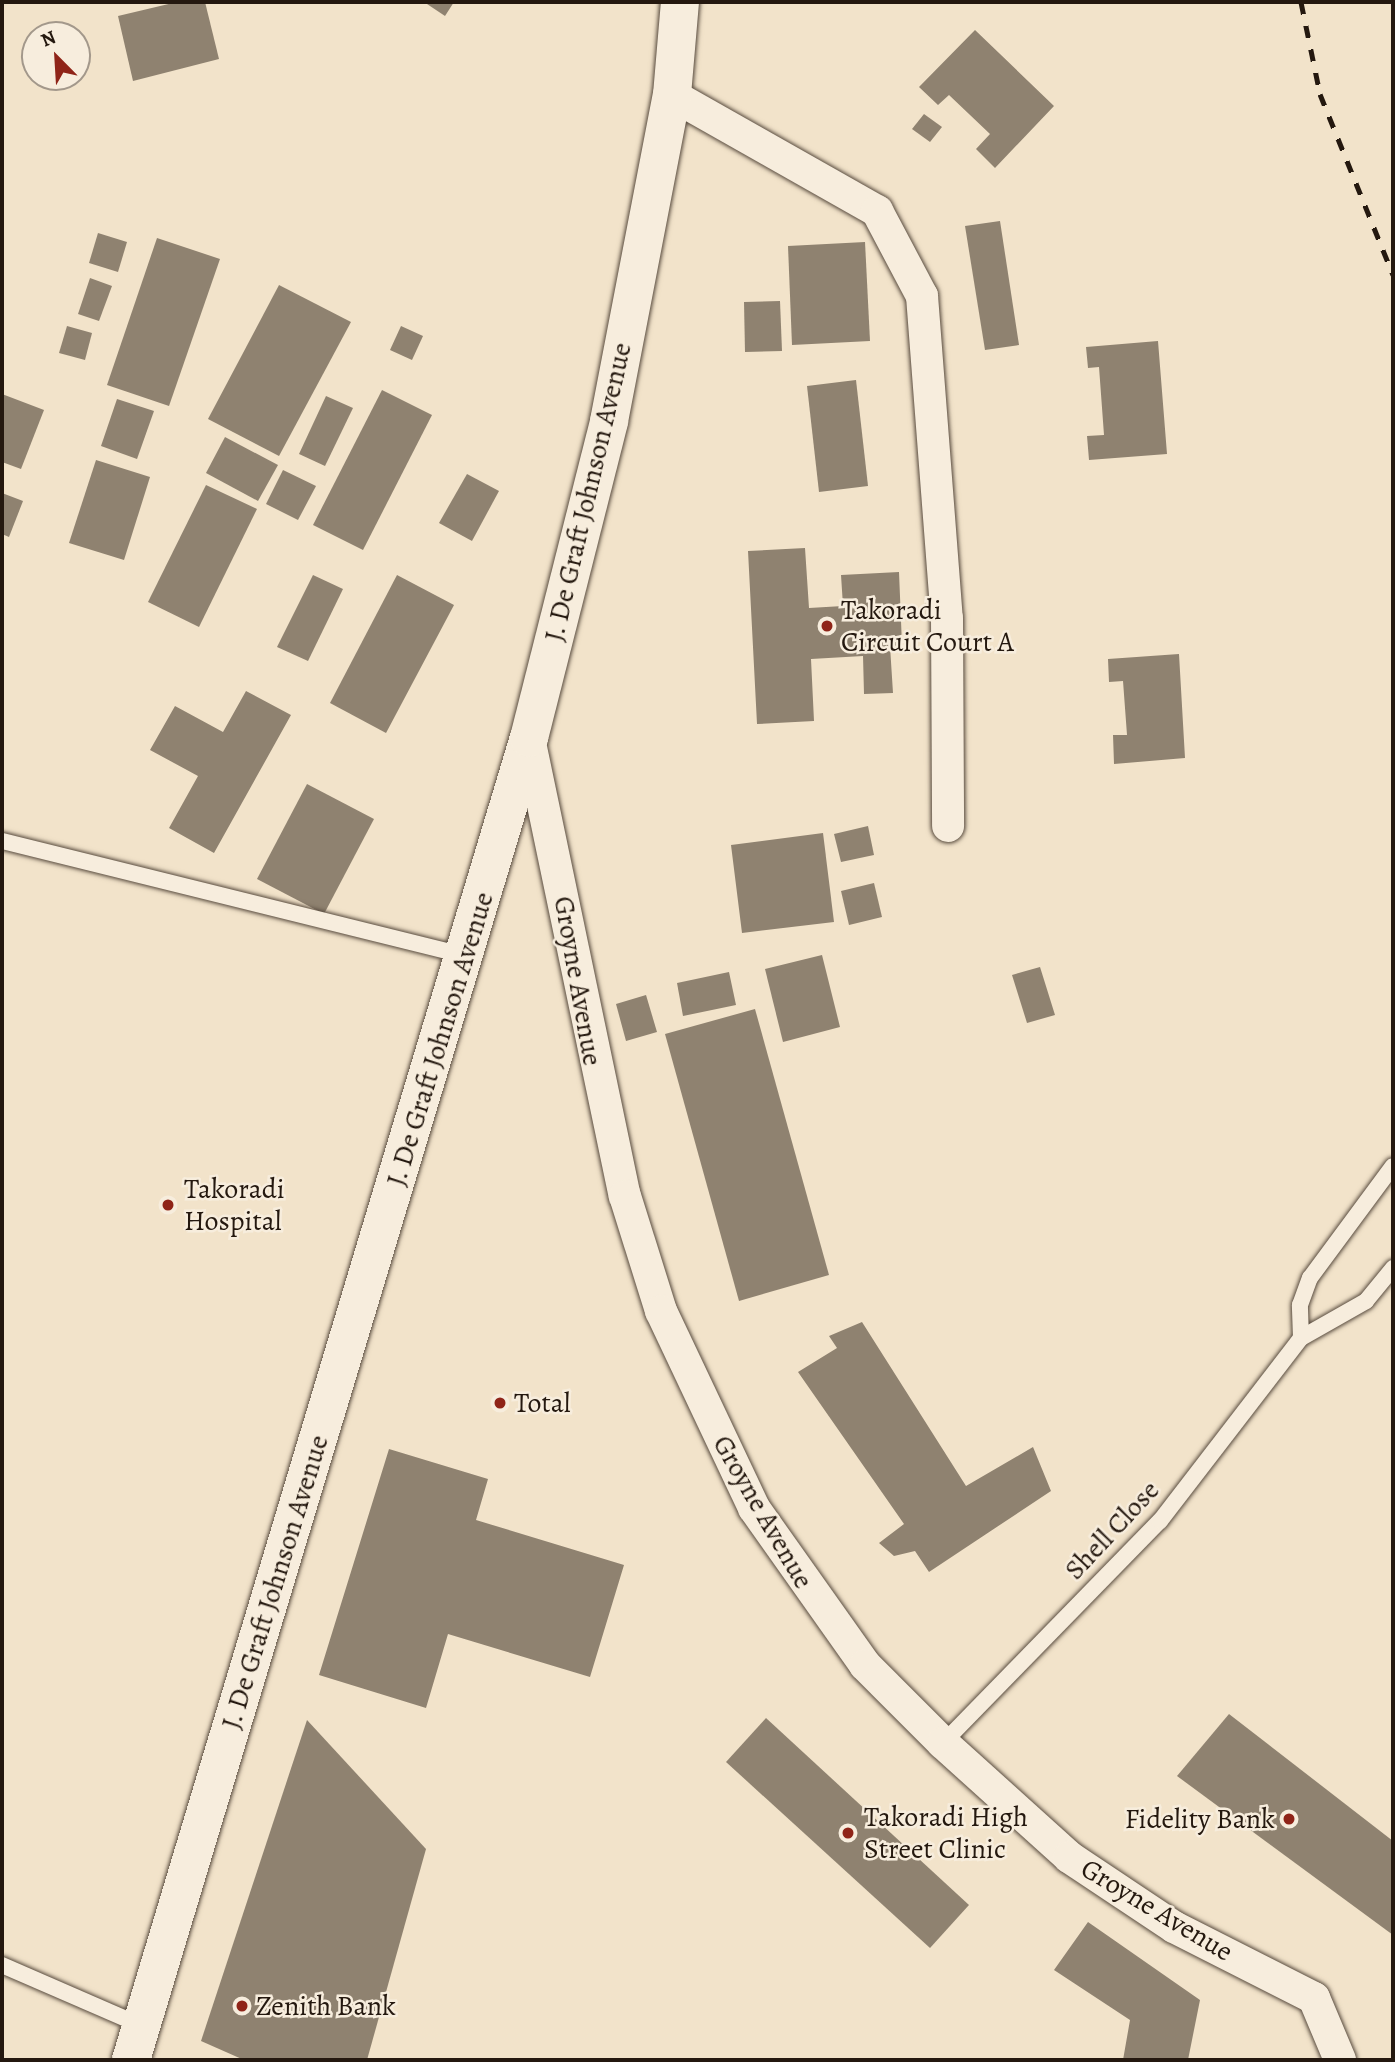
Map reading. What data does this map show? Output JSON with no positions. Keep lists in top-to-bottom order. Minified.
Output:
{"streets":{"street":["J. De Graft Johnson Avenue","Groyne Avenue"],"lane":["Shell Close"]},"crossings":[["J. De Graft Johnson Avenue","Groyne Avenue"],["Groyne Avenue","Shell Close"]],"places":["Takoradi Circuit Court A","Takoradi Hospital","Total","Fidelity Bank","Takoradi High Street Clinic","Zenith Bank"],"north":"top left"}
